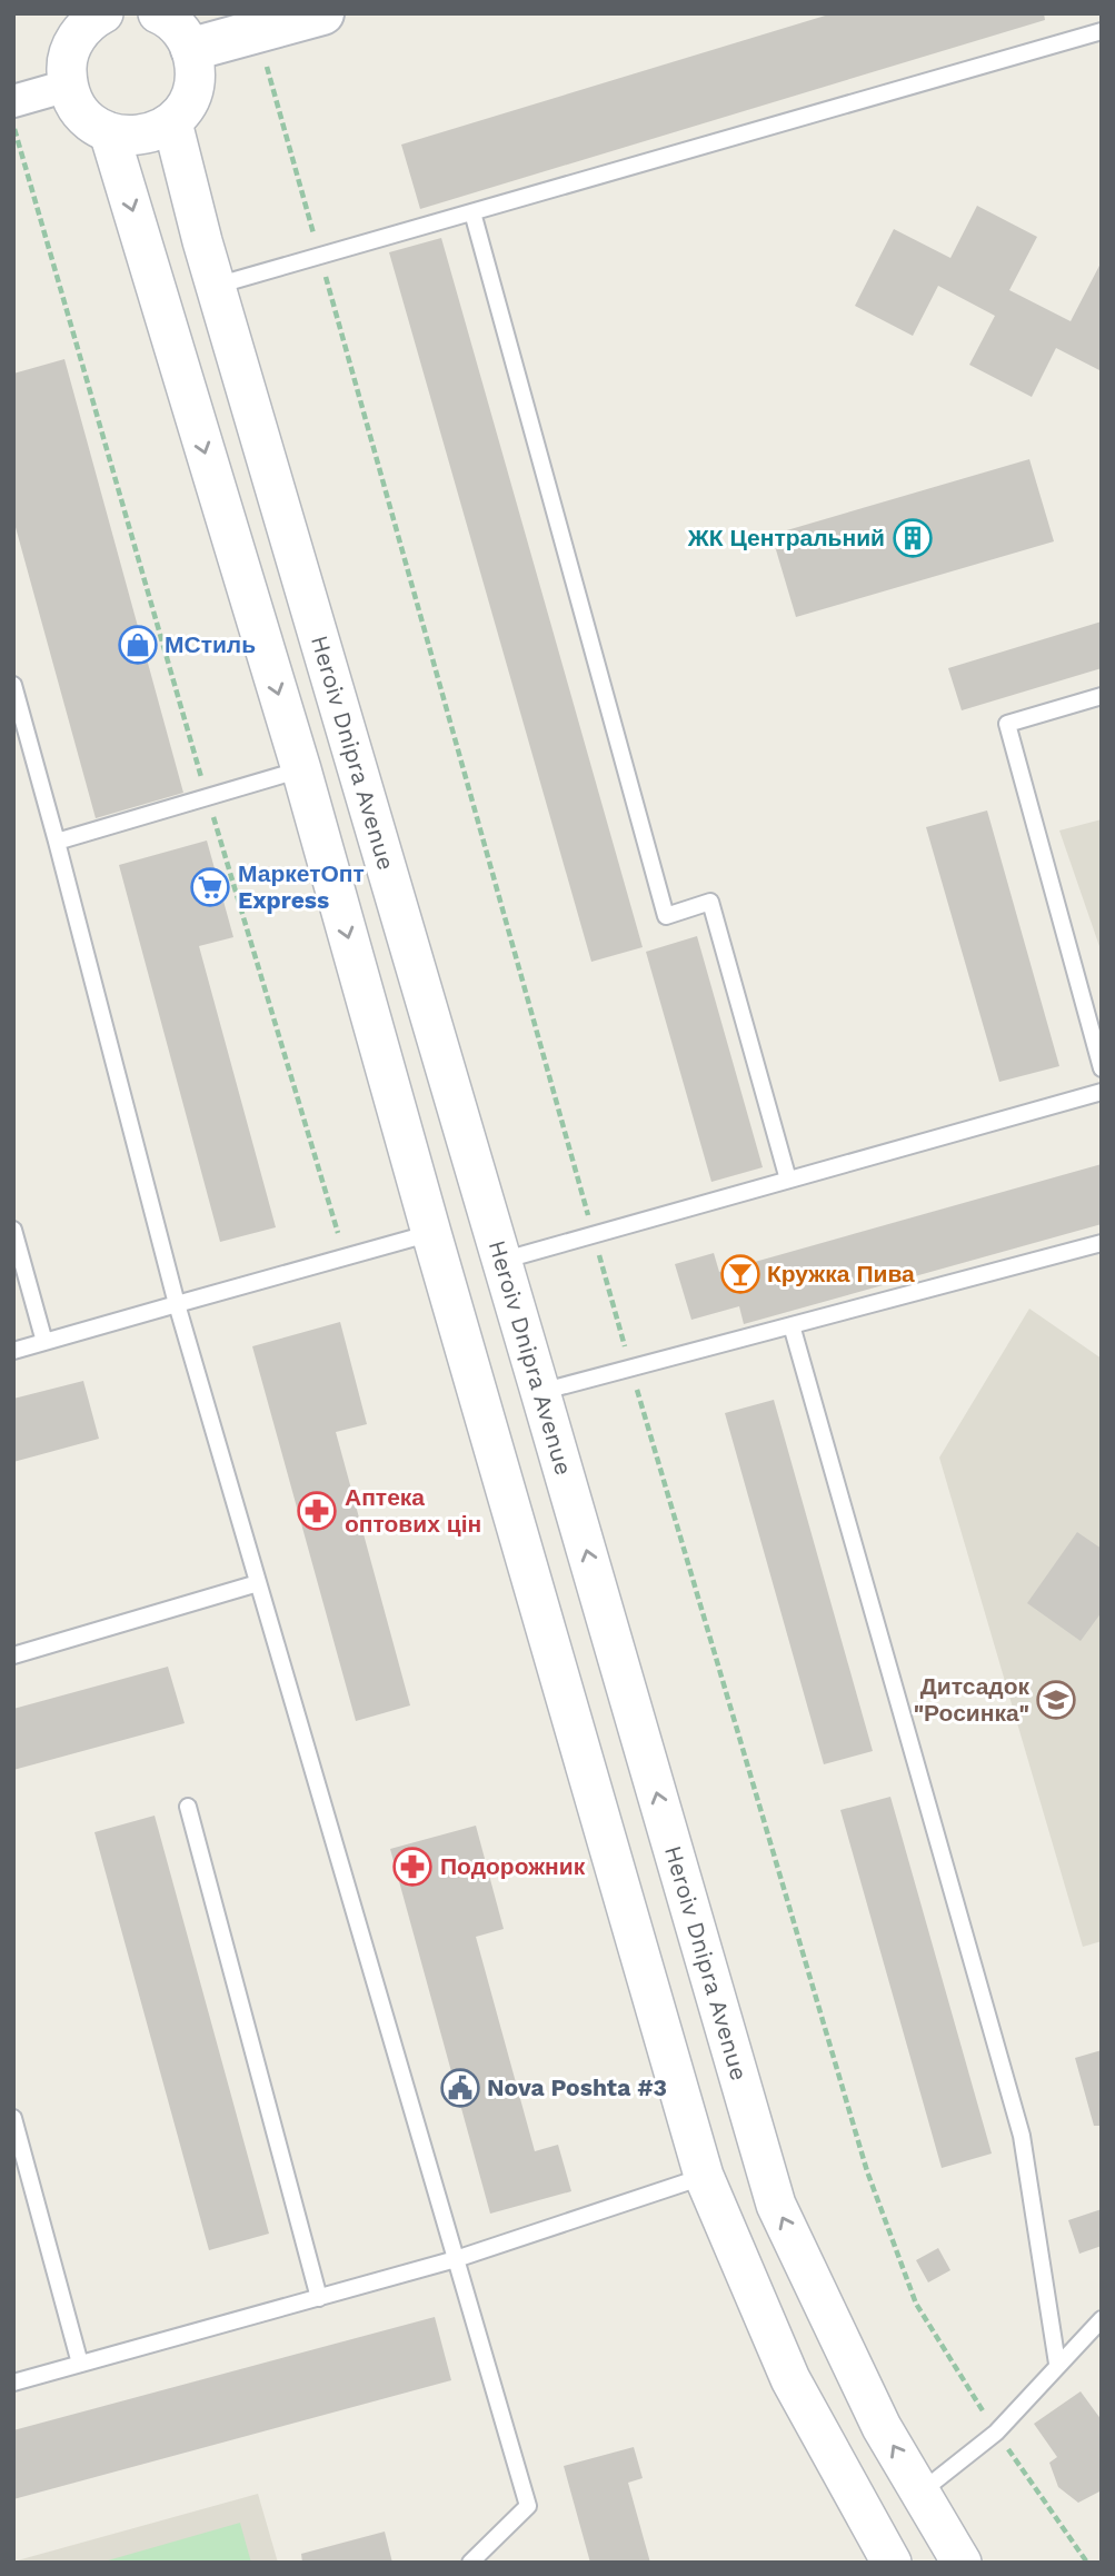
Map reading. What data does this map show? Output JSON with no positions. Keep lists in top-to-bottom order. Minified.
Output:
{"streets":{"street":["Heroiv Dnipra Avenue"]},"places":{"building":["ЖК Центральний"],"shop":["МСтиль"],"supermarket":["МаркетОпт Express"],"bar":["Кружка Пива"],"pharmacy":["Аптека оптових цін","Подорожник"],"school or university":["Дитсадок \"Росинка\""],"public building":["Nova Poshta #3"]}}
